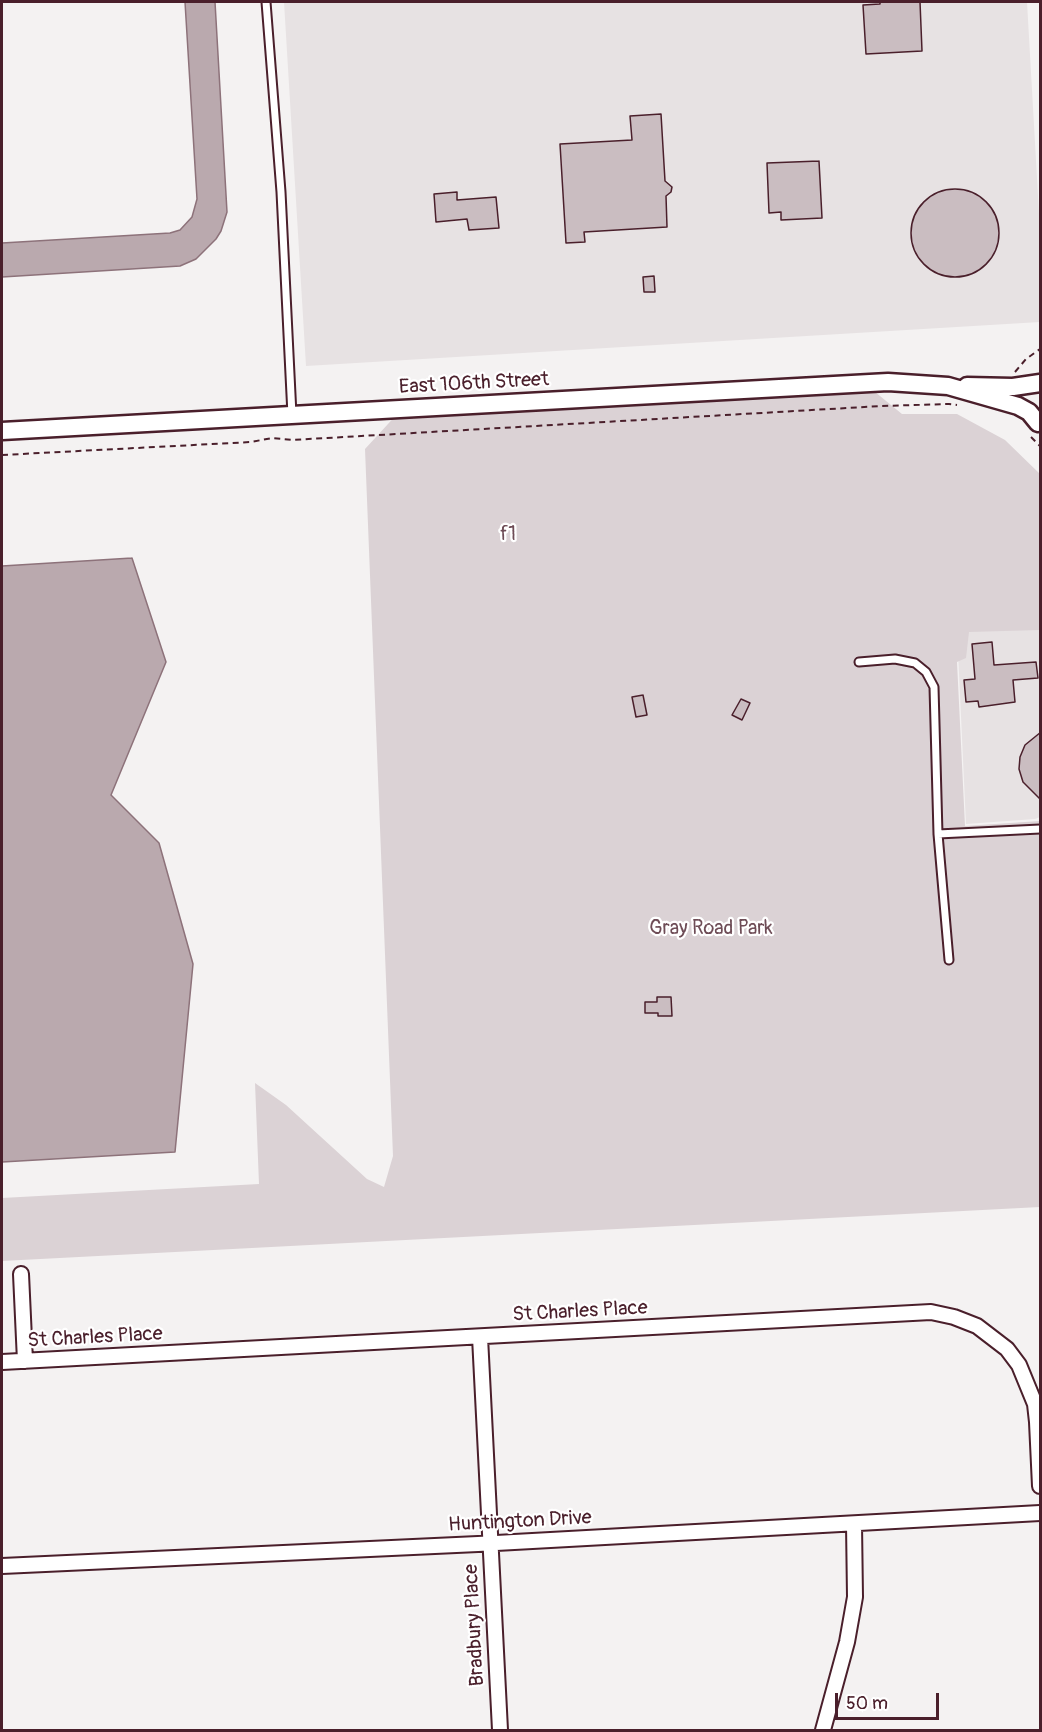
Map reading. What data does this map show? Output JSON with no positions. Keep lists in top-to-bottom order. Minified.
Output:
{"streets":{"street":["East 106th Street","St Charles Place","Huntington Drive","Bradbury Place"]},"crossings":[["St Charles Place","Bradbury Place"],["Huntington Drive","Bradbury Place"]],"parks":["f1","Gray Road Park"],"scale_bar":"50 m"}
